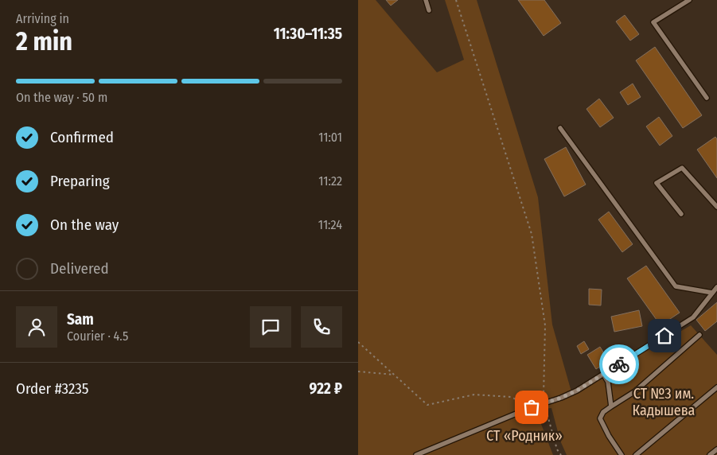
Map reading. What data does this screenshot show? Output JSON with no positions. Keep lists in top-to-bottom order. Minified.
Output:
{"parks":["СТ №3 им. Кадышева","СТ «Родник»"],"page":{"heading":["2 min","Arriving in","11:30–11:35"],"panel":["Sam","Courier · 4.5","Order #3235","922 ₽"],"bar":"On the way · 50 m","list":[["Confirmed","11:01"],["Preparing","11:22"],["On the way","11:24"],"Delivered"]}}
